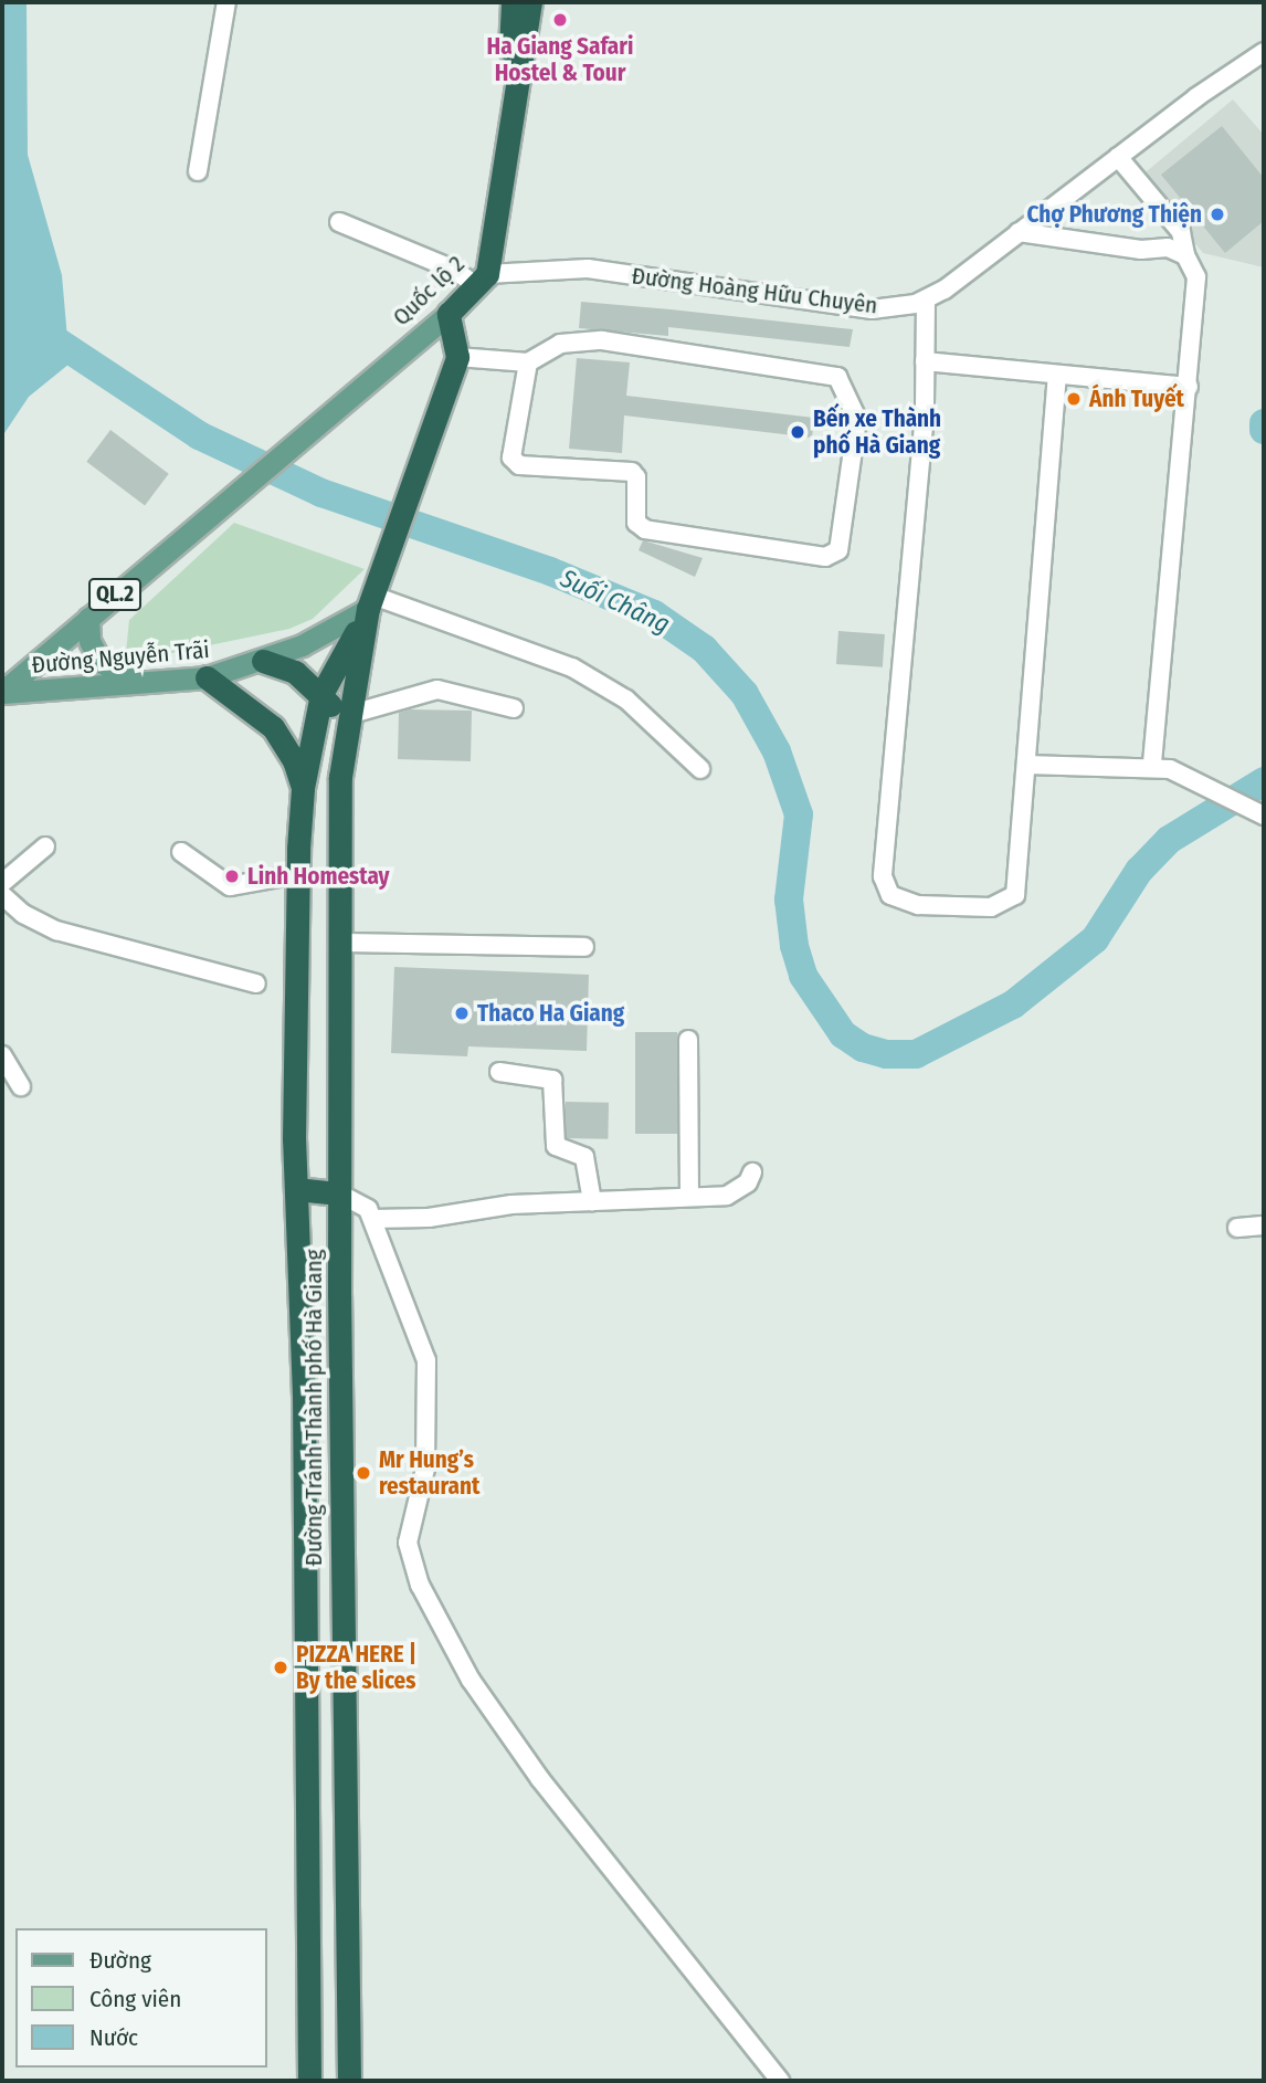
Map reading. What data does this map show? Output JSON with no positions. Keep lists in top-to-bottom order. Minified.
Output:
{"streets":{"highway":["Quốc lộ 2","QL.2","Đường Tránh Thành phố Hà Giang"],"main road":["Đường Nguyễn Trãi"],"street":["Đường Hoàng Hữu Chuyên"]},"crossings":[["Quốc lộ 2","Đường Hoàng Hữu Chuyên"],["Quốc lộ 2","Đường Nguyễn Trãi"],["Đường Nguyễn Trãi","Đường Tránh Thành phố Hà Giang"]],"water":["Suối Châng"],"places":["Ha Giang Safari Hostel & Tour","Chợ Phương Thiện","Ánh Tuyết","Bến xe Thành phố Hà Giang","Linh Homestay","Thaco Ha Giang","Mr Hung’s restaurant","PIZZA HERE | By the slices"],"legend":["Đường","Công viên","Nước"]}
